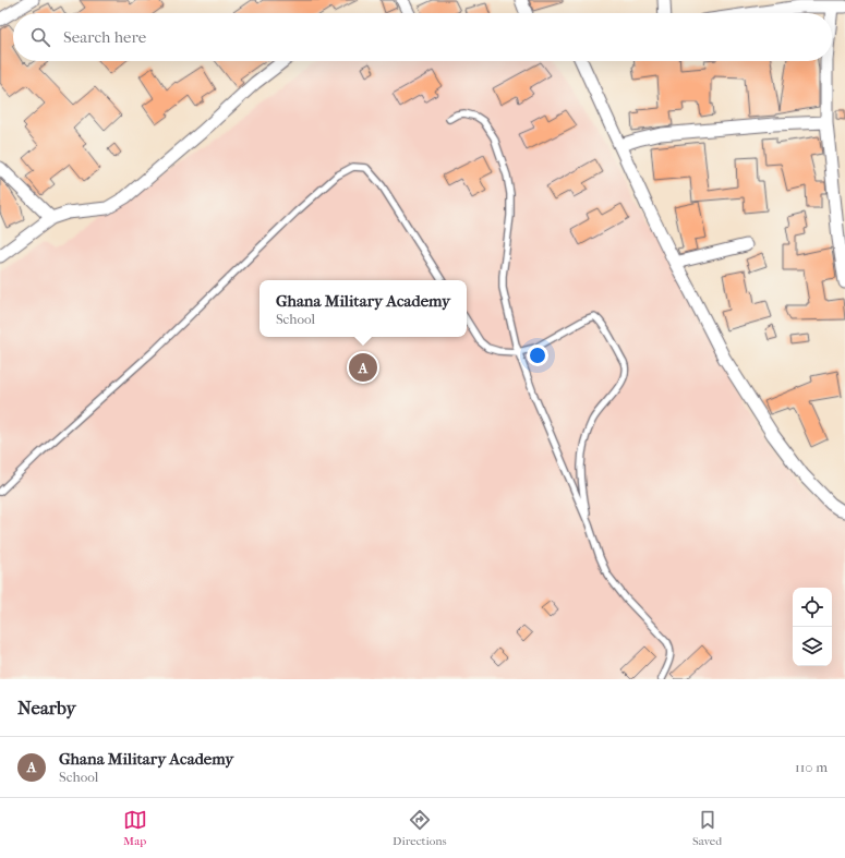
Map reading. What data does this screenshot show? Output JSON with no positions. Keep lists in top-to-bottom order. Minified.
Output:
{"page":{"search":"Search here","popup":["Ghana Military Academy","School"],"pins":"A","heading":"Nearby","list":[{"mark":"A","name":"Ghana Military Academy","note":"School","value":"110 m"}],"nav":["Map","Directions","Saved"]}}
